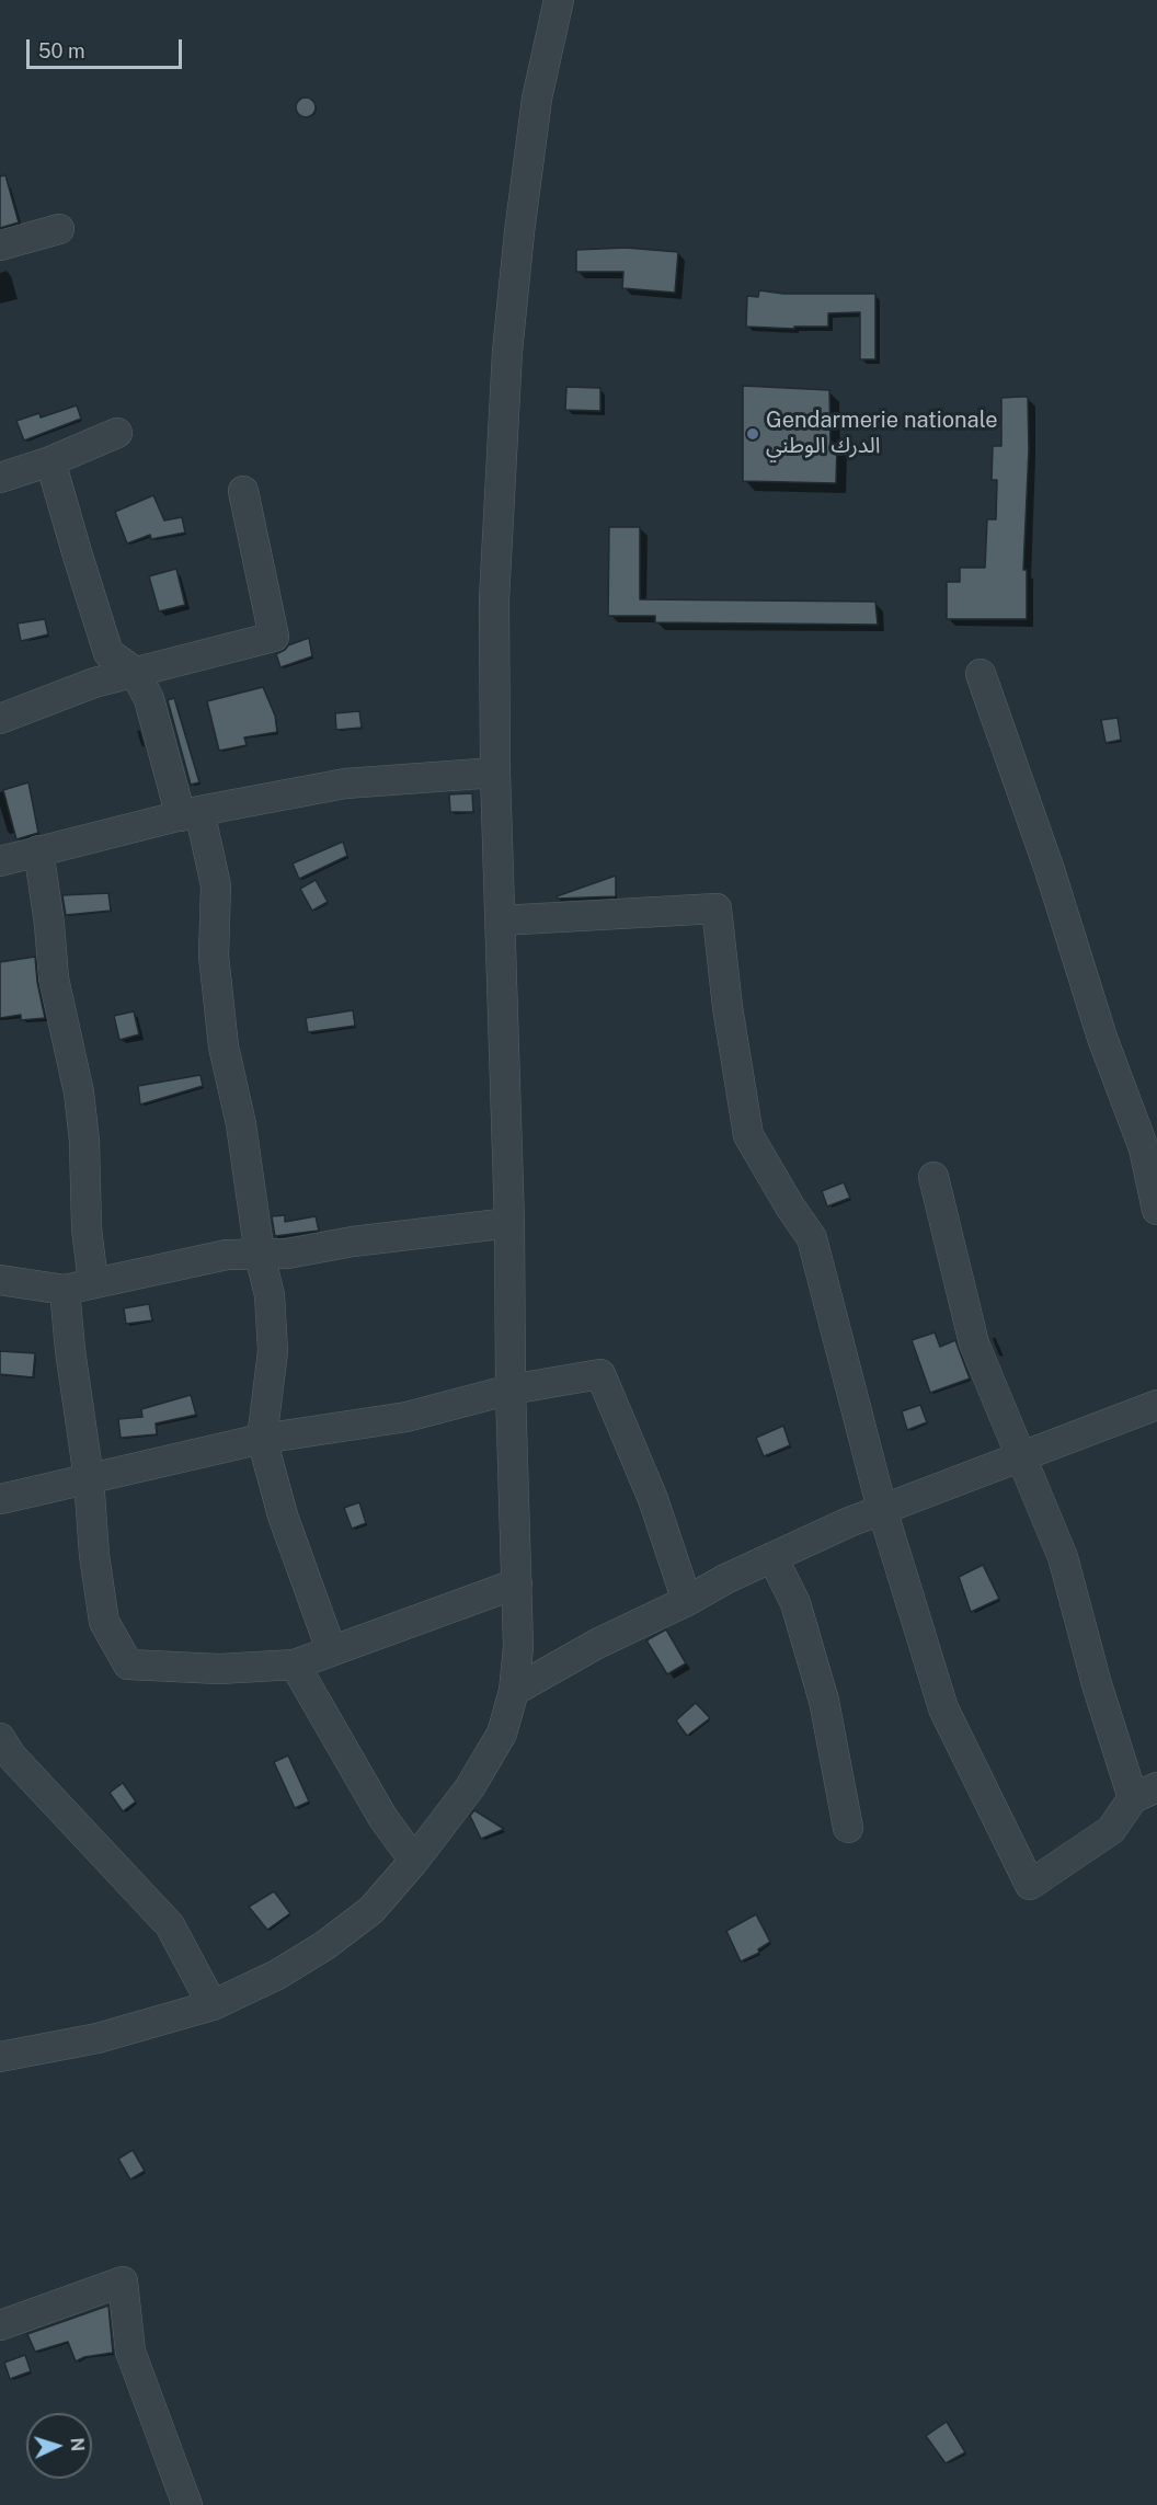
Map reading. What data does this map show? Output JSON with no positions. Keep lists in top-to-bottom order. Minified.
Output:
{"places":["Gendarmerie nationale الدرك الوطني"],"scale_bar":"50 m","north":"right"}
